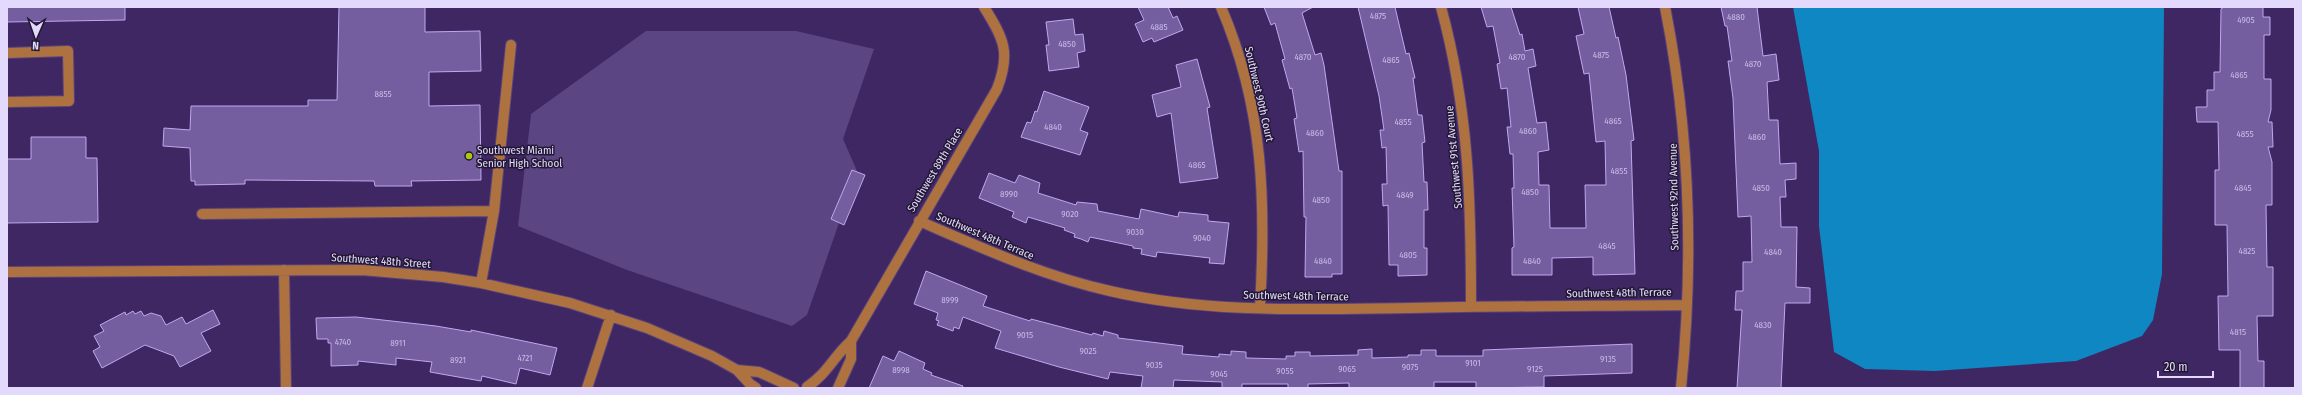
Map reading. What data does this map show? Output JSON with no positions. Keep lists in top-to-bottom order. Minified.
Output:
{"streets":{"street":["Southwest 90th Court","Southwest 91st Avenue","Southwest 89th Place","Southwest 92nd Avenue","Southwest 48th Terrace","Southwest 48th Street"]},"crossings":[["Southwest 90th Court","Southwest 48th Terrace"],["Southwest 91st Avenue","Southwest 48th Terrace"],["Southwest 89th Place","Southwest 48th Terrace"],["Southwest 92nd Avenue","Southwest 48th Terrace"]],"places":["Southwest Miami Senior High School"],"house_numbers":["4875","4880","4905","4885","4850","4875","4870","4870","4865","4870","4865","8855","4865","4855","4840","4860","4860","4855","4860","4865","4855","4850","4845","4850","8990","4849","4850","9020","9030","9040","4845","4825","4840","4805","4840","4840","8999","4830","4815","9015","4740","8911","9025","4721","9135","8921","9101","9035","9075","9065","9125","8998","9055","9045"],"scale_bar":"20 m","north":"bottom"}
